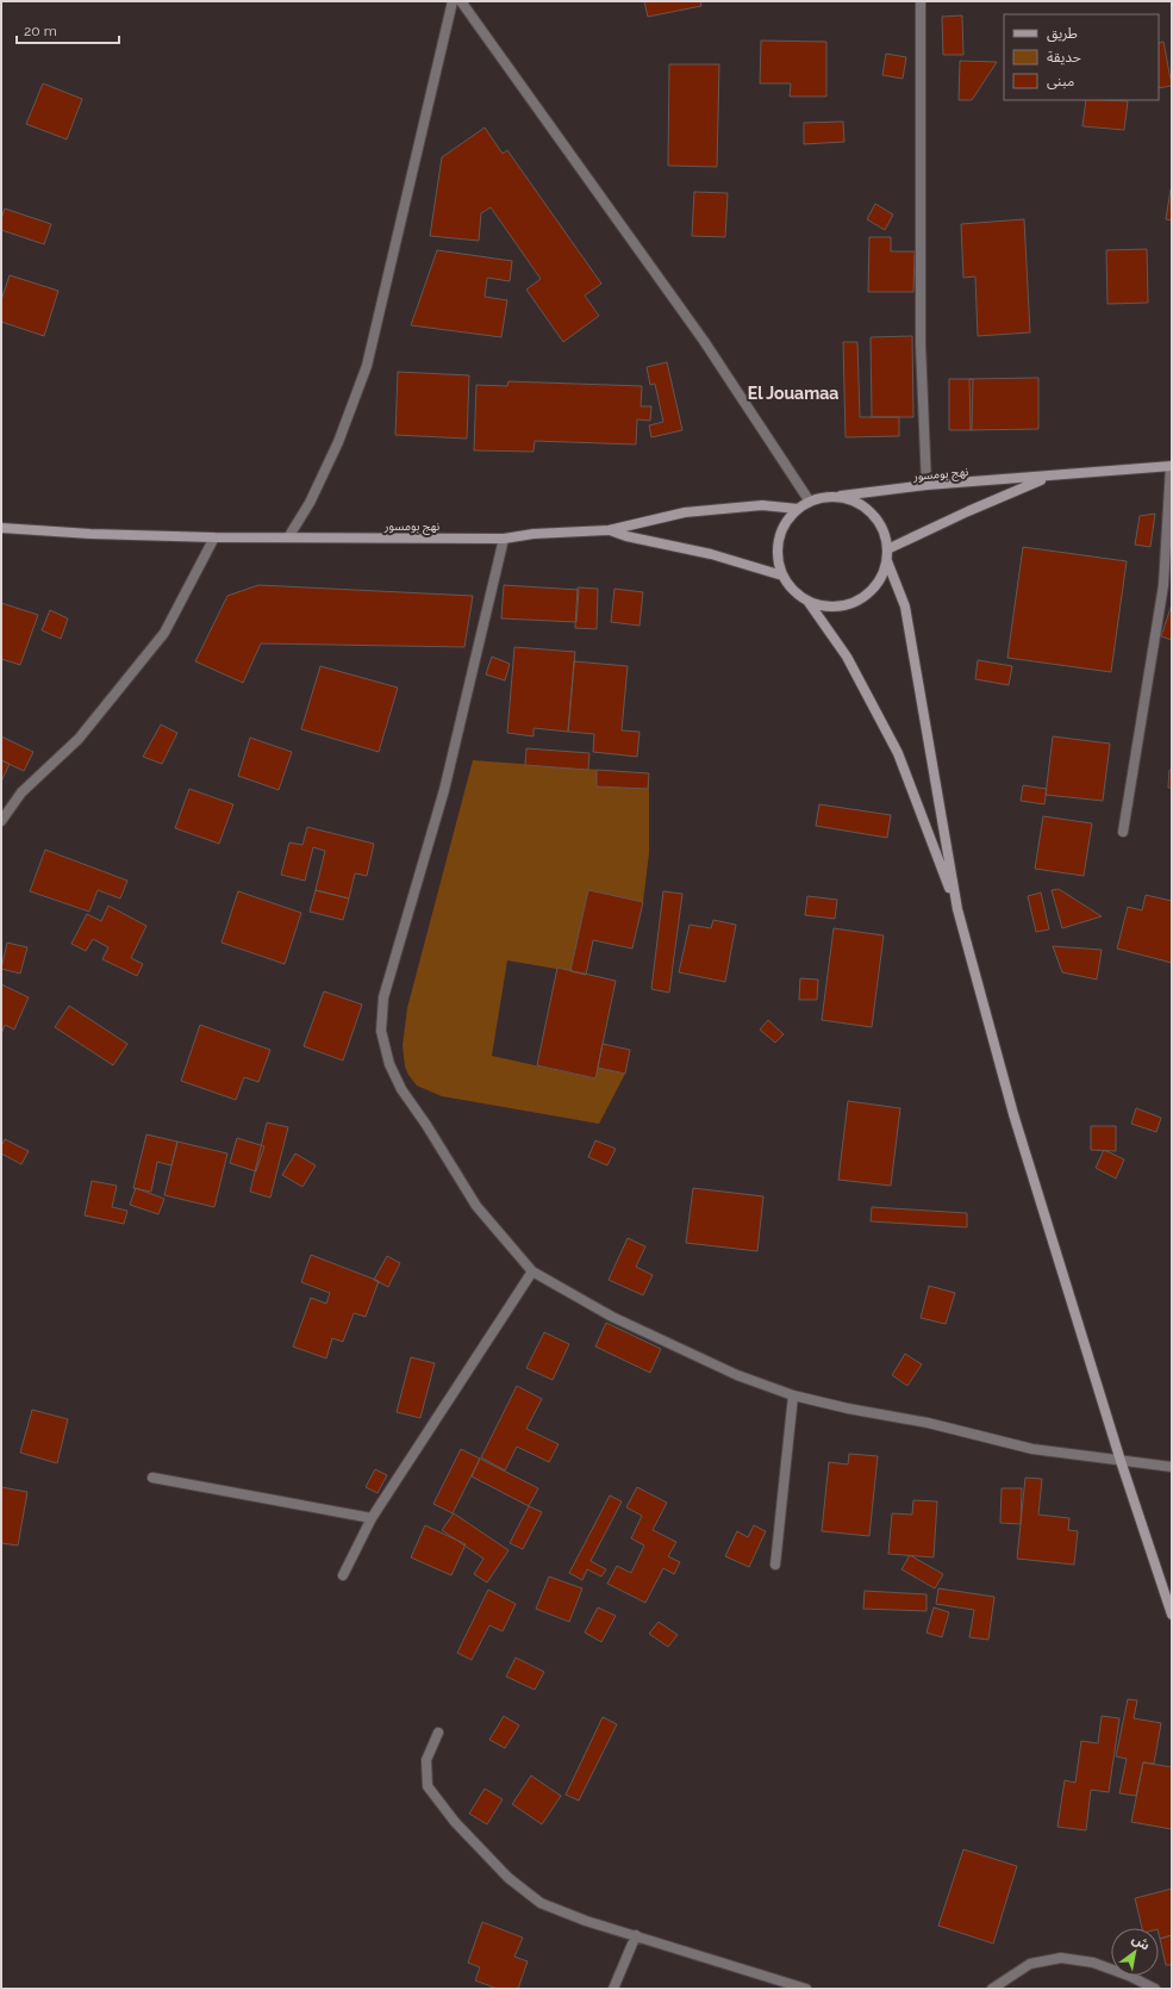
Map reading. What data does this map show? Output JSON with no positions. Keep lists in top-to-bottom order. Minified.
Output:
{"streets":{"main road":["نهج بومسور"]},"districts":["El Jouamaa"],"legend":["طريق","حديقة","مبنى"],"scale_bar":"20 m","north":"top right"}
